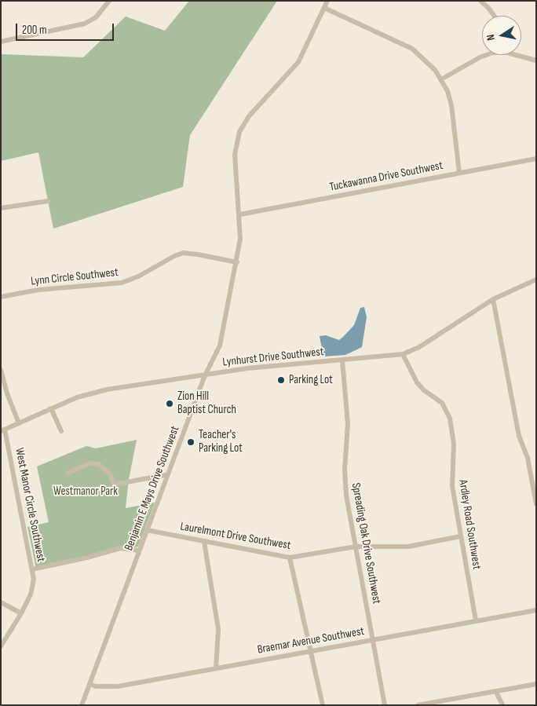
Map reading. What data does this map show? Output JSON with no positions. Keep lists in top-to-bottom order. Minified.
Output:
{"streets":{"street":["Tuckawanna Drive Southwest","Lynn Circle Southwest","Lynhurst Drive Southwest","Benjamin E Mays Drive Southwest","West Manor Circle Southwest","Ardley Road Southwest","Laurelmont Drive Southwest","Spreading Oak Drive Southwest","Braemar Avenue Southwest"]},"crossings":[["Tuckawanna Drive Southwest","Benjamin E Mays Drive Southwest"],["Lynn Circle Southwest","Benjamin E Mays Drive Southwest"],["Lynhurst Drive Southwest","Benjamin E Mays Drive Southwest"],["Lynhurst Drive Southwest","West Manor Circle Southwest"],["Lynhurst Drive Southwest","Ardley Road Southwest"],["Lynhurst Drive Southwest","Spreading Oak Drive Southwest"],["Benjamin E Mays Drive Southwest","West Manor Circle Southwest"],["Benjamin E Mays Drive Southwest","Laurelmont Drive Southwest"],["Benjamin E Mays Drive Southwest","Braemar Avenue Southwest"],["Ardley Road Southwest","Laurelmont Drive Southwest"],["Ardley Road Southwest","Braemar Avenue Southwest"],["Laurelmont Drive Southwest","Spreading Oak Drive Southwest"],["Spreading Oak Drive Southwest","Braemar Avenue Southwest"]],"parks":["Westmanor Park"],"places":["Parking Lot","Zion Hill Baptist Church","Teacher's Parking Lot"],"scale_bar":"200 m","north":"left"}
